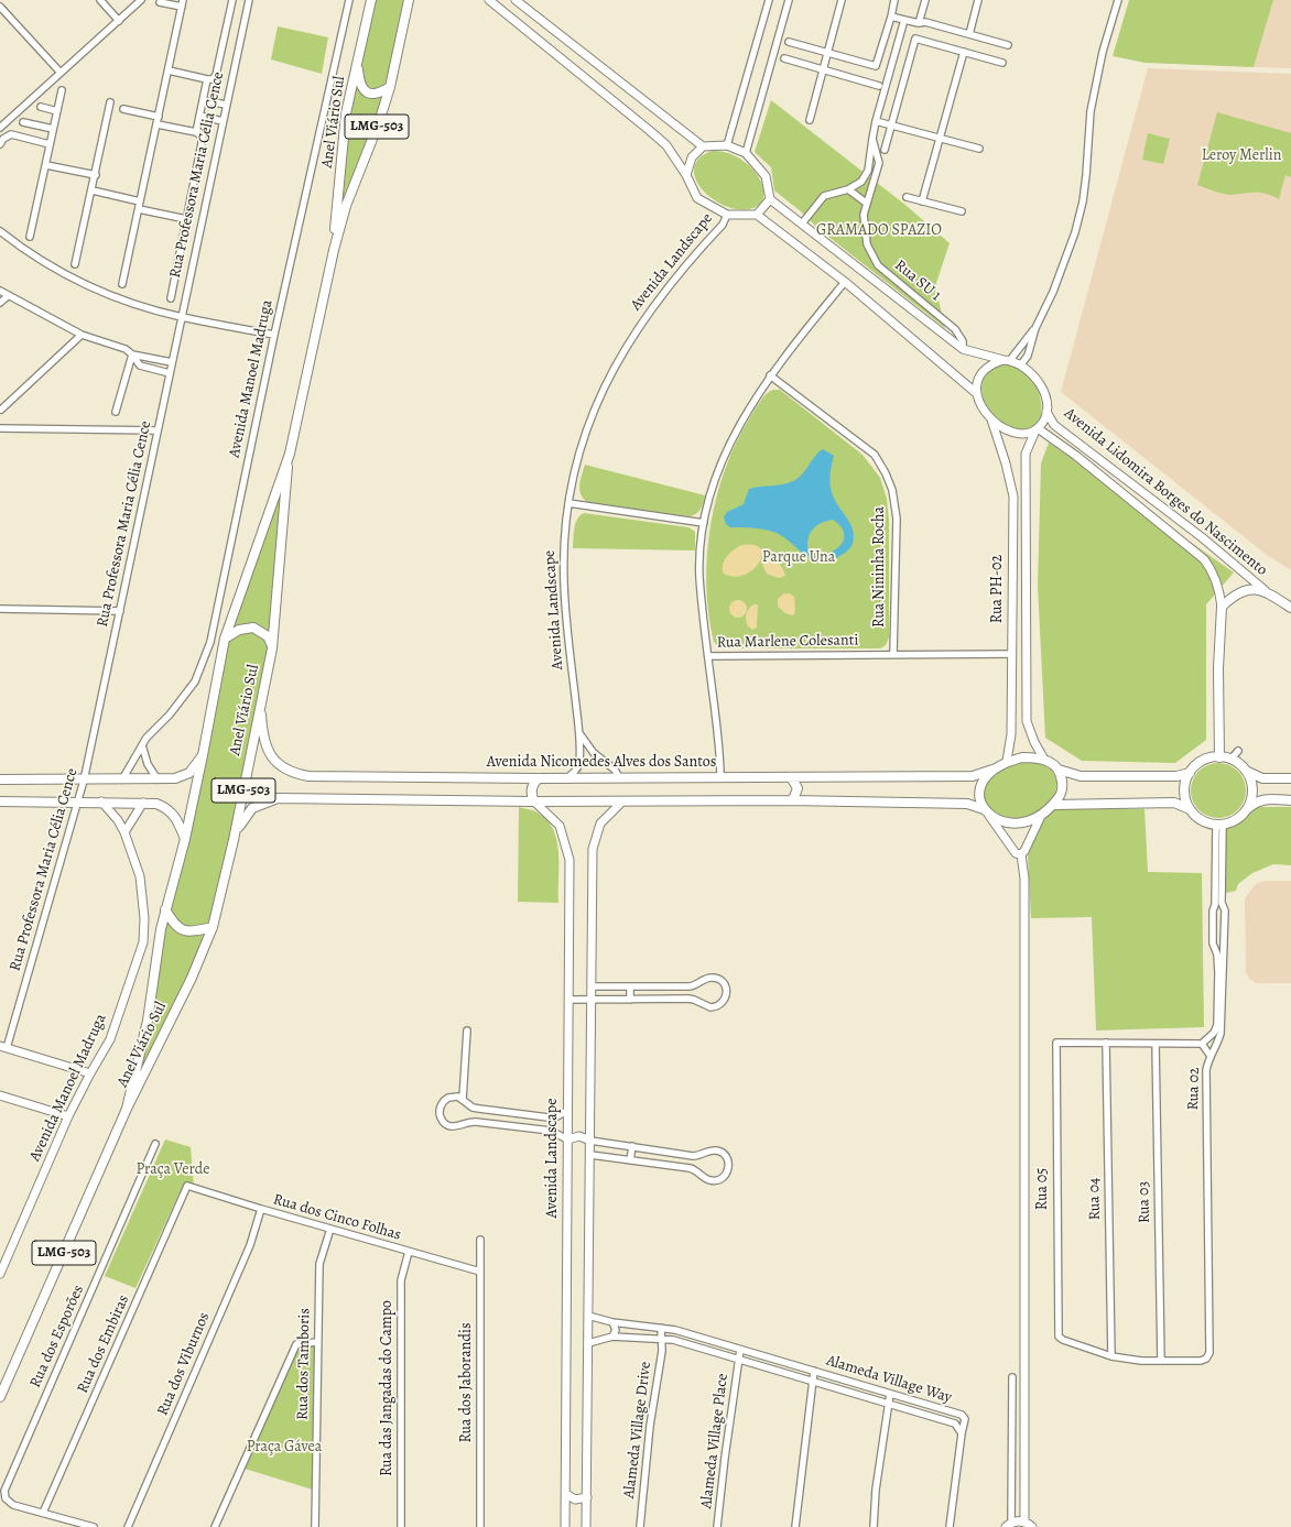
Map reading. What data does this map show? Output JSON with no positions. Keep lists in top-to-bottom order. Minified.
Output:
{"streets":{"main road":["Anel Viário Sul","LMG-503","Avenida Lidomira Borges do Nascimento","Avenida Nicomedes Alves dos Santos"],"street":["Rua Professora Maria Célia Cence","Avenida Landscape","Rua SU 1","Avenida Manoel Madruga","Rua Nininha Rocha","Rua PH-02","Rua Marlene Colesanti","Rua 02","Rua 05","Rua 04","Rua 03","Rua dos Cinco Folhas","Rua dos Esporões","Rua dos Embiras","Rua dos Viburnos","Rua dos Tamboris","Alameda Village Way","Rua dos Jaborandis","Rua das Jangadas do Campo","Alameda Village Drive","Alameda Village Place"]},"crossings":[["Anel Viário Sul","Avenida Nicomedes Alves dos Santos"],["Avenida Landscape","Avenida Nicomedes Alves dos Santos"],["Avenida Lidomira Borges do Nascimento","Rua PH-02"],["Rua Nininha Rocha","Rua Marlene Colesanti"],["Rua PH-02","Rua Marlene Colesanti"],["Rua PH-02","Avenida Nicomedes Alves dos Santos"],["Rua 02","Rua 03"],["Rua 05","Rua 04"],["Rua dos Cinco Folhas","Rua dos Embiras"],["Rua dos Cinco Folhas","Rua dos Viburnos"],["Rua dos Cinco Folhas","Rua dos Tamboris"],["Rua dos Cinco Folhas","Rua dos Jaborandis"],["Rua dos Cinco Folhas","Rua das Jangadas do Campo"],["Rua dos Esporões","Rua dos Embiras"],["Alameda Village Way","Alameda Village Drive"],["Alameda Village Way","Alameda Village Place"]],"parks":["Leroy Merlin","GRAMADO SPAZIO","Parque Una","Praça Verde","Praça Gávea"]}
